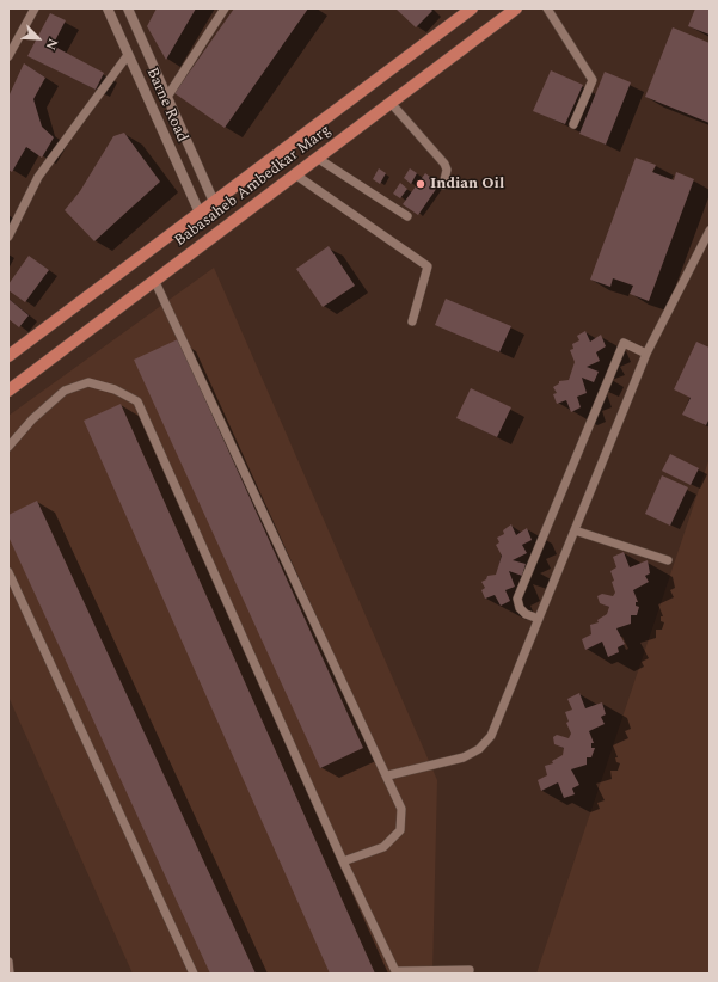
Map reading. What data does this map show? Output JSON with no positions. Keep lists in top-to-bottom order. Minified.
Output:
{"streets":{"main road":["Babasaheb Ambedkar Marg"],"street":["Barne Road"]},"crossings":[["Barne Road","Babasaheb Ambedkar Marg"]],"places":["Indian Oil"],"north":"bottom right"}
